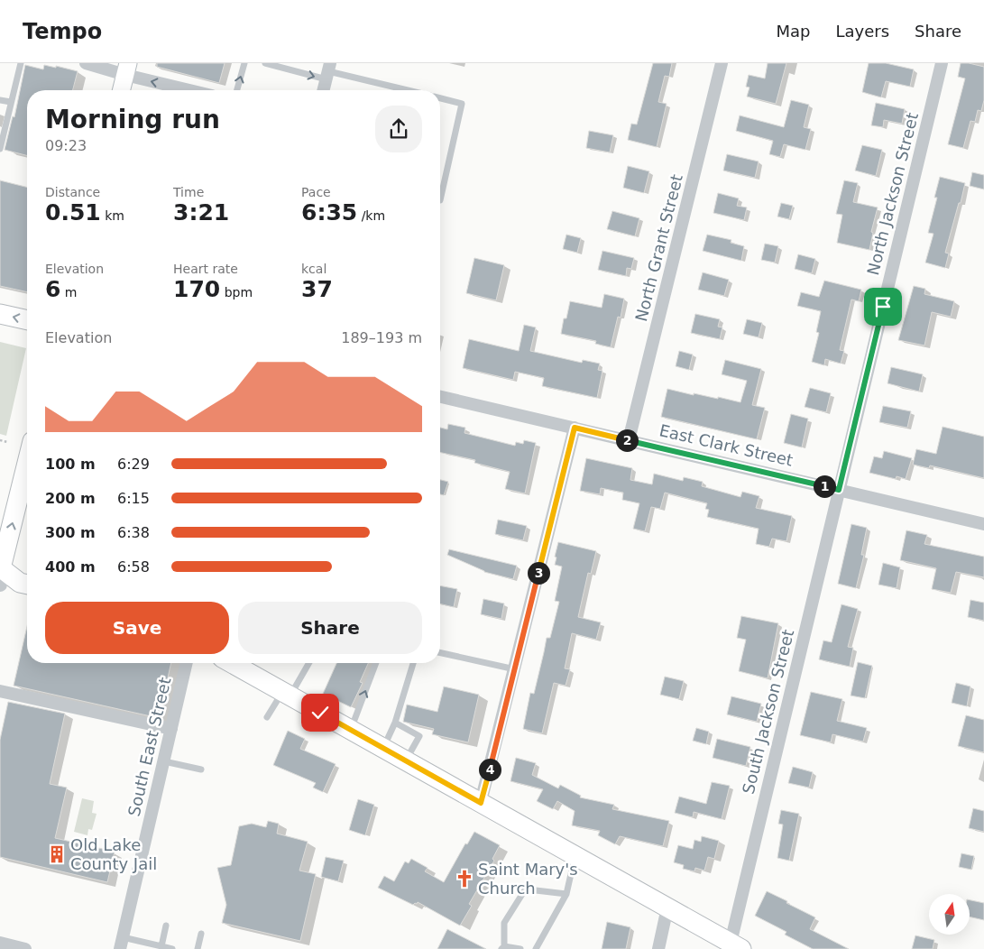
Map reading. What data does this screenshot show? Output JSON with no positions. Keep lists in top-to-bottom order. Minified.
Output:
{"streets":{"street":["North Jackson Street","North Grant Street","East Clark Street","South Jackson Street","South East Street"]},"crossings":[["North Jackson Street","East Clark Street"],["North Jackson Street","South Jackson Street"],["North Grant Street","East Clark Street"],["East Clark Street","South Jackson Street"]],"places":{"building":["Old Lake County Jail"],"church":["Saint Mary's Church"]},"north":"top","page":{"header":"Tempo","nav":["Map","Layers","Share"],"heading":["Morning run","09:23"],"stats":[["Distance","0.51 km"],["Time","3:21"],["Pace","6:35 /km"],["Elevation","6 m"],["Heart rate","170 bpm"],["kcal","37"]],"chart":["Elevation","189–193 m"],"pins":["2","1","3","4"],"list":[{"name":"100 m","note":"6:29"},{"name":"200 m","note":"6:15"},{"name":"300 m","note":"6:38"},{"name":"400 m","note":"6:58"}],"buttons":["Save","Share"]}}
